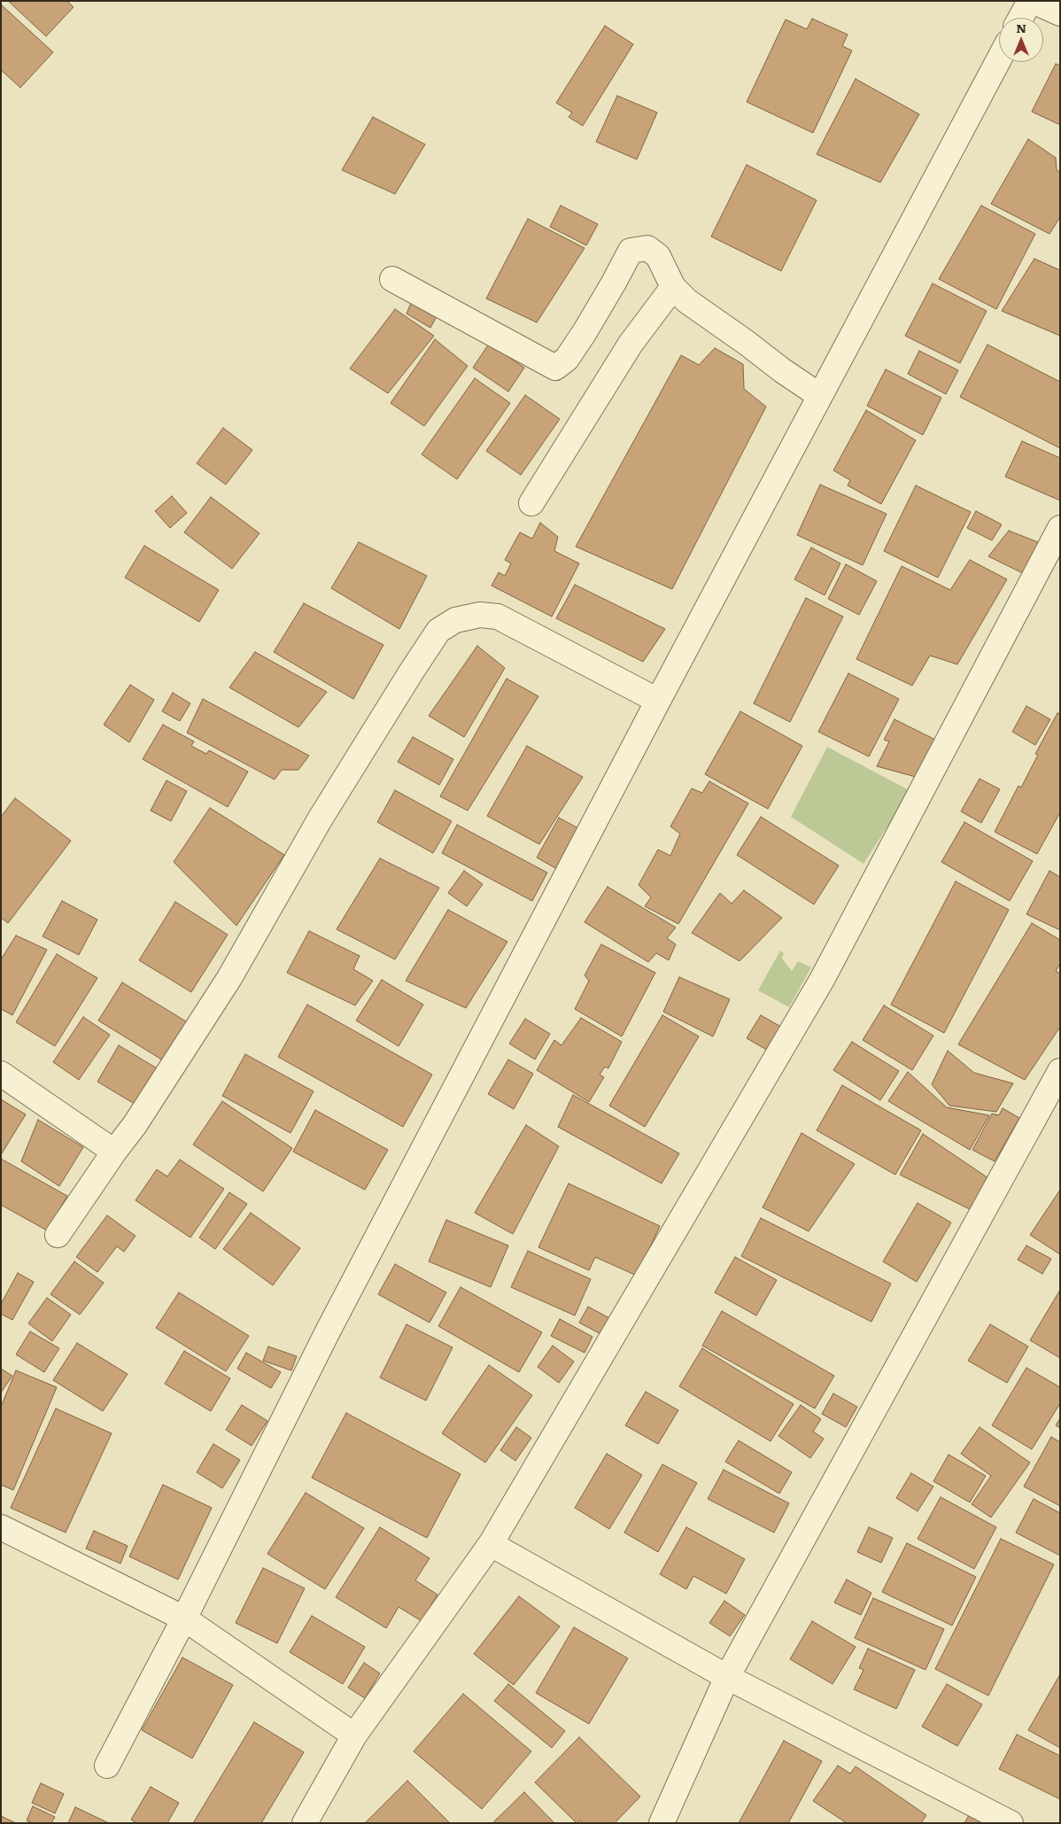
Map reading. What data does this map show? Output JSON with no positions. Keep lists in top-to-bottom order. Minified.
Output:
{"north":"top"}
